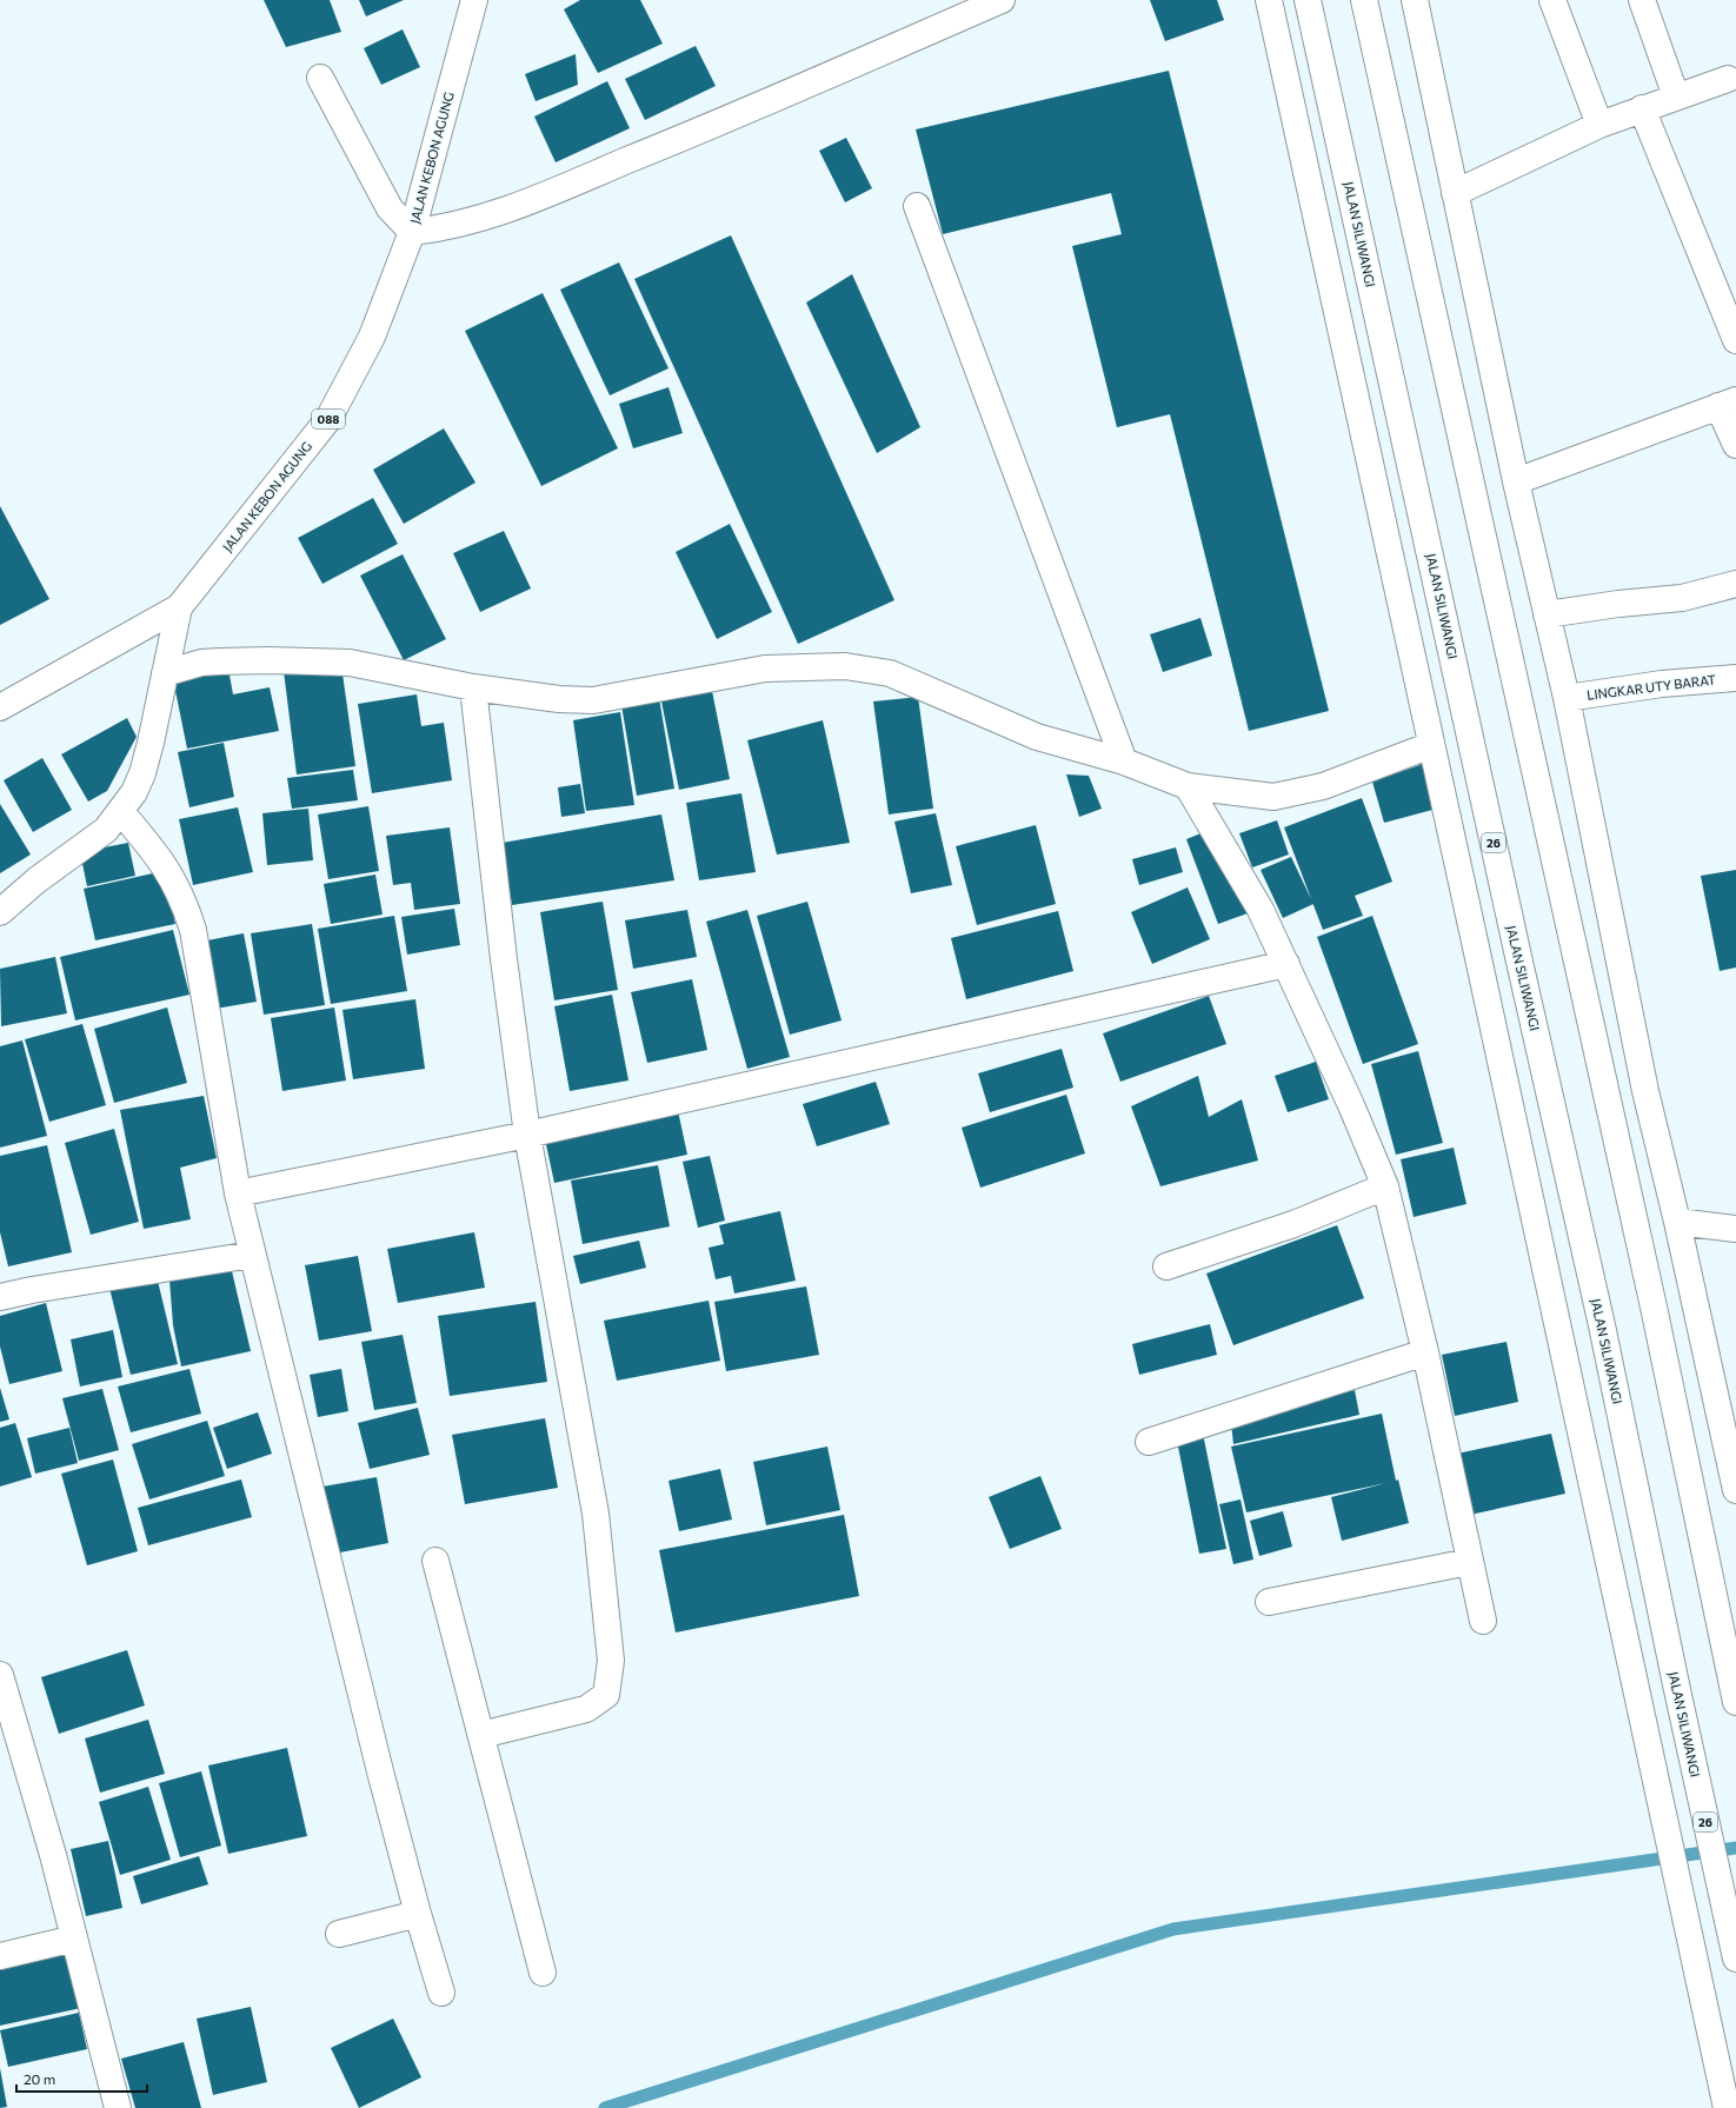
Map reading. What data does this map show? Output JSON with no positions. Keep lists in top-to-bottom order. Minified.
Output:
{"streets":{"main road":["JALAN KEBON AGUNG","JALAN SILIWANGI","088","LINGKAR UTY BARAT","26"]},"scale_bar":"20 m"}
